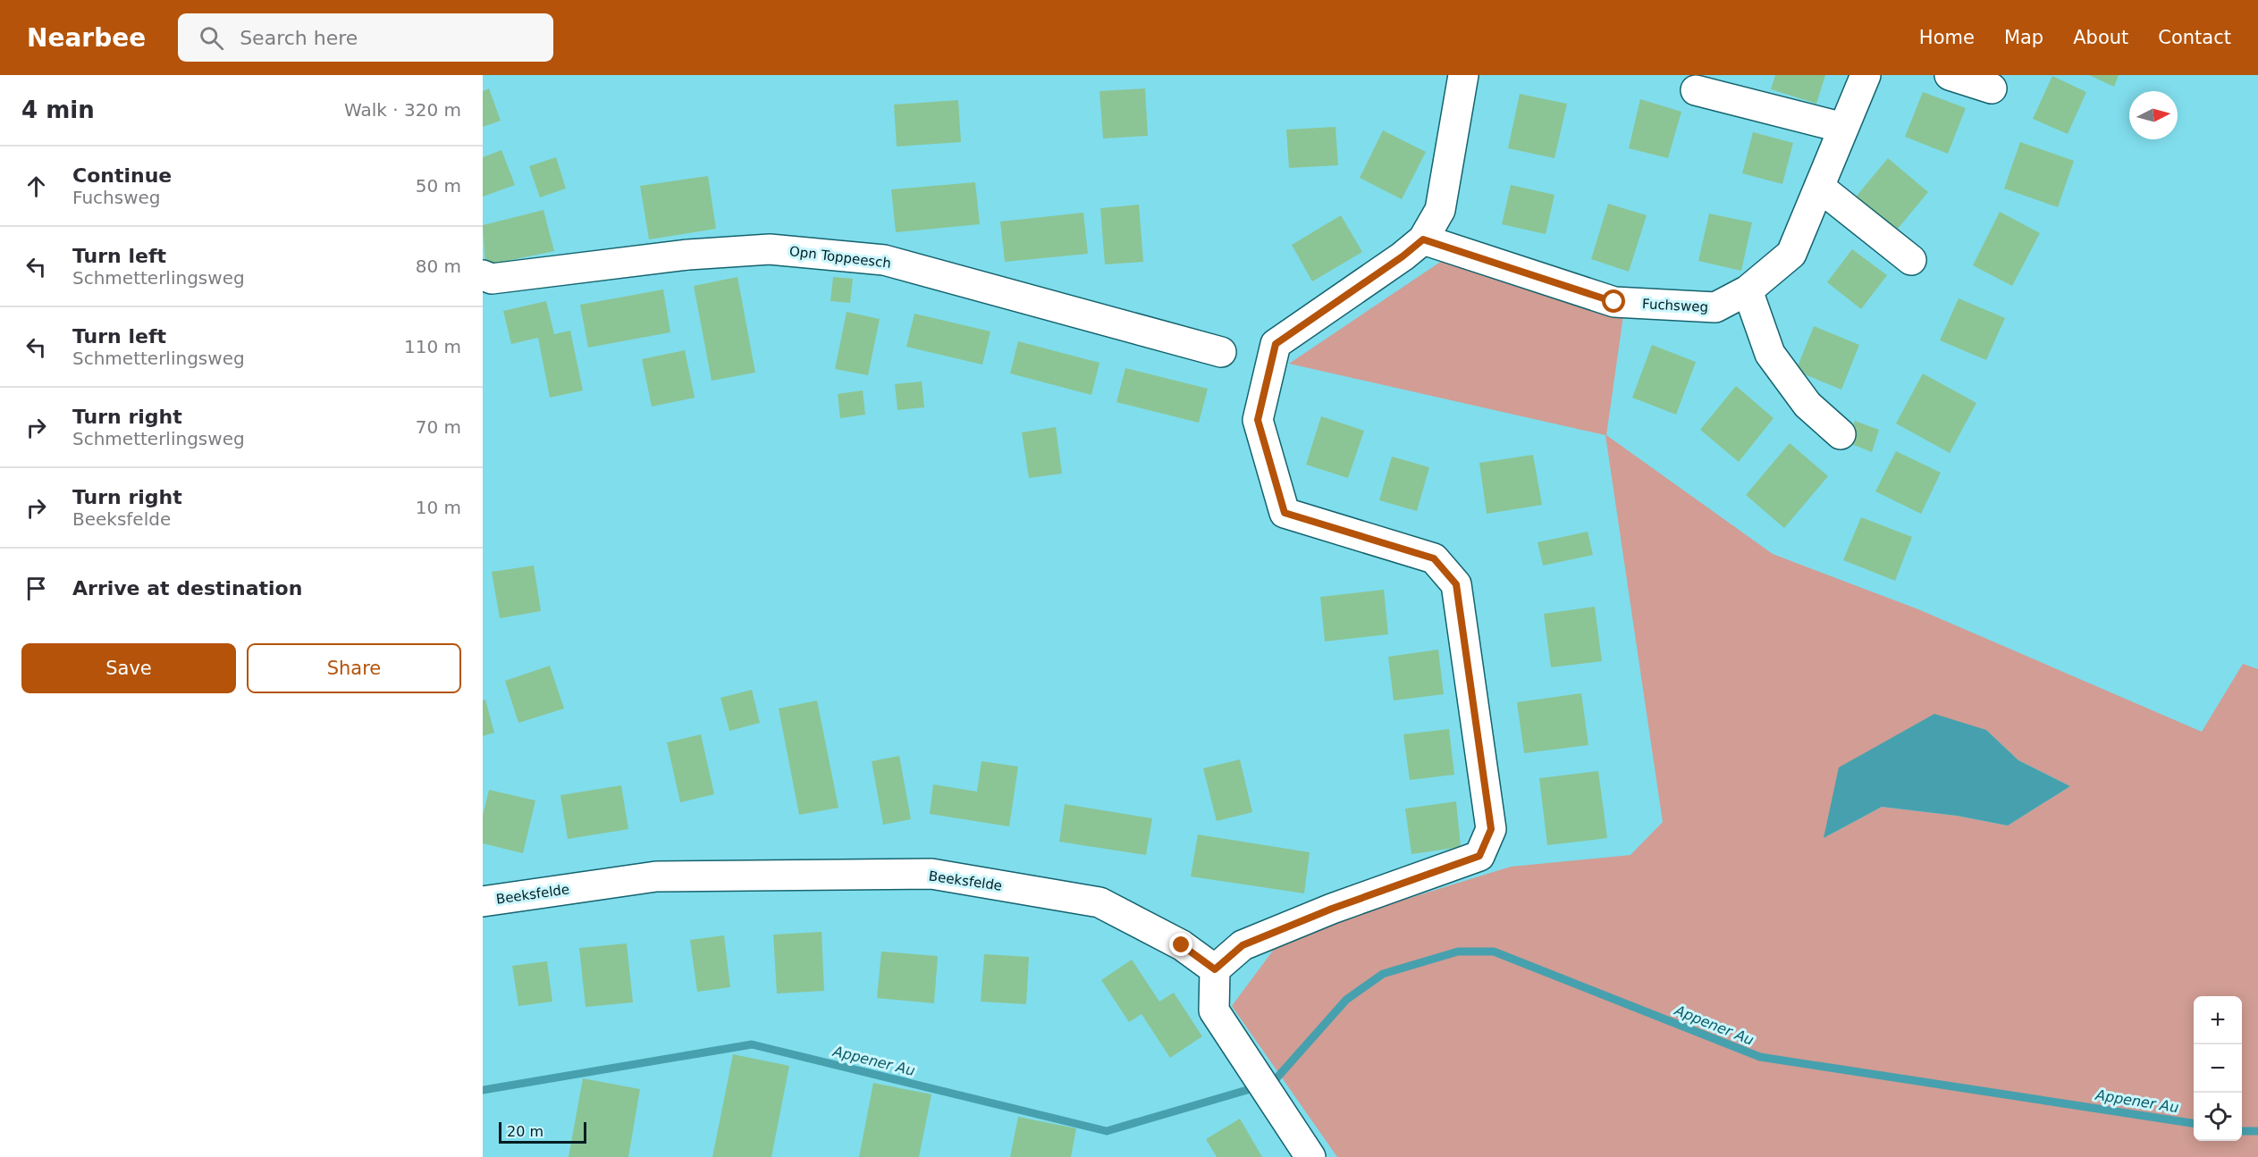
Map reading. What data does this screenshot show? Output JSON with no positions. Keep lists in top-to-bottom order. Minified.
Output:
{"streets":{"street":["Opn Toppeesch","Fuchsweg","Beeksfelde"]},"water":["Appener Au"],"scale_bar":"20 m","north":"right","page":{"header":"Nearbee","search":"Search here","nav":["Home","Map","About","Contact"],"heading":["4 min","Walk · 320 m"],"list":[["Continue","Fuchsweg","50 m"],["Turn left","Schmetterlingsweg","80 m"],["Turn left","Schmetterlingsweg","110 m"],["Turn right","Schmetterlingsweg","70 m"],["Turn right","Beeksfelde","10 m"],"Arrive at destination"],"buttons":["Save","Share"],"map_buttons":["+","−"],"scale":"20 m"}}
